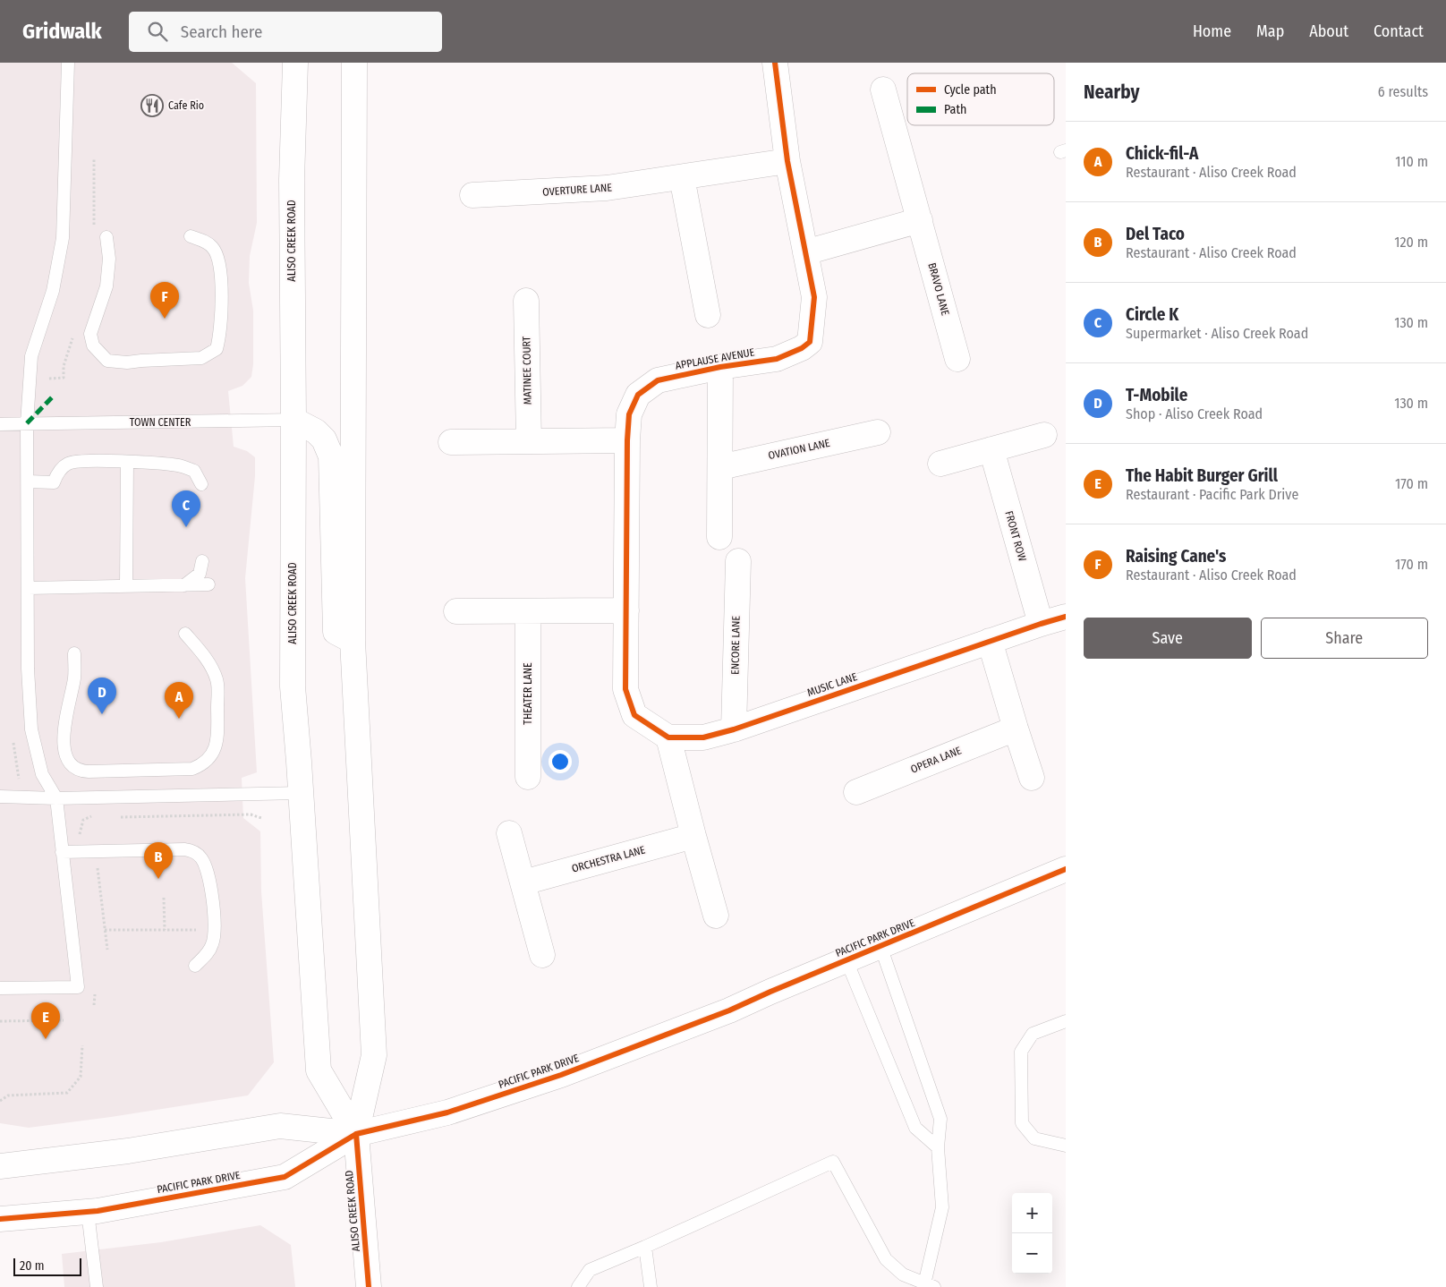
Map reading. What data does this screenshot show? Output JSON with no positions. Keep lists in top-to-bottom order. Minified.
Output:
{"streets":{"street":["OVERTURE LANE","ALISO CREEK ROAD","BRAVO LANE","APPLAUSE AVENUE","MATINEE COURT","OVATION LANE","FRONT ROW","ENCORE LANE","MUSIC LANE","THEATER LANE","OPERA LANE","ORCHESTRA LANE","PACIFIC PARK DRIVE"],"lane":["TOWN CENTER"]},"crossings":[["OVERTURE LANE","APPLAUSE AVENUE"],["ALISO CREEK ROAD","TOWN CENTER"],["ALISO CREEK ROAD","PACIFIC PARK DRIVE"],["APPLAUSE AVENUE","MUSIC LANE"],["FRONT ROW","MUSIC LANE"],["ENCORE LANE","MUSIC LANE"]],"places":{"restaurant":["Cafe Rio"]},"legend":["Cycle path","Path"],"scale_bar":"20 m","page":{"header":"Gridwalk","search":"Search here","nav":["Home","Map","About","Contact"],"heading":["Nearby","6 results"],"list":[{"mark":"A","name":"Chick-fil-A","note":"Restaurant · Aliso Creek Road","value":"110 m"},{"mark":"B","name":"Del Taco","note":"Restaurant · Aliso Creek Road","value":"120 m"},{"mark":"C","name":"Circle K","note":"Supermarket · Aliso Creek Road","value":"130 m"},{"mark":"D","name":"T-Mobile","note":"Shop · Aliso Creek Road","value":"130 m"},{"mark":"E","name":"The Habit Burger Grill","note":"Restaurant · Pacific Park Drive","value":"170 m"},{"mark":"F","name":"Raising Cane's","note":"Restaurant · Aliso Creek Road","value":"170 m"}],"pins":["F","C","D","A","B","E"],"buttons":["Save","Share"],"map_buttons":["+","−"],"scale":"20 m"}}
